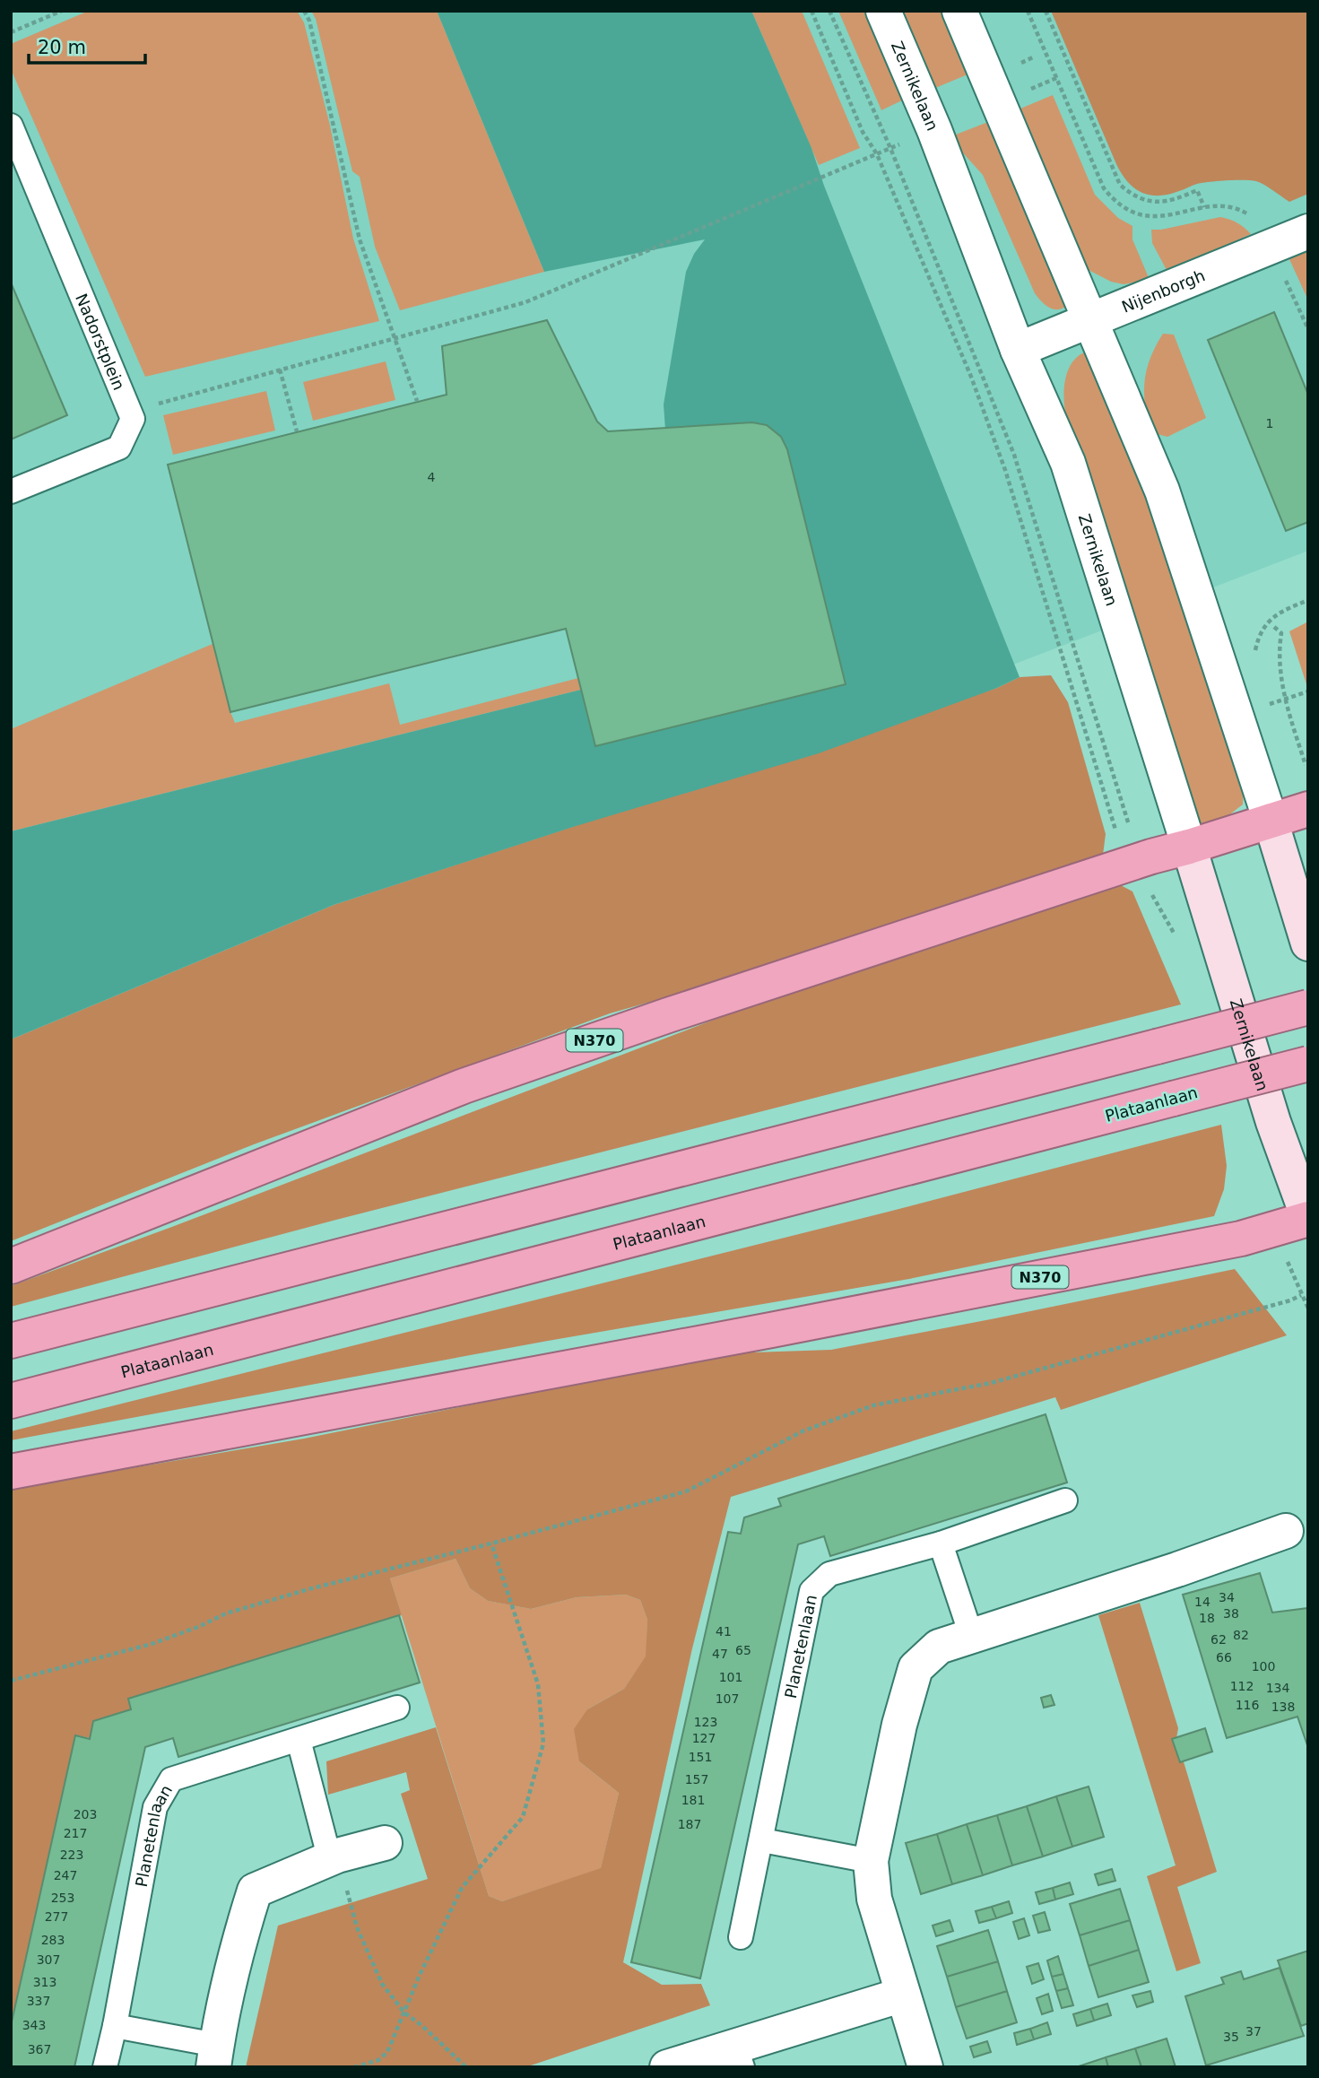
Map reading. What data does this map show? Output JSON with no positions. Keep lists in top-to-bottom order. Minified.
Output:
{"streets":{"highway":["N370","Plataanlaan"],"main road":["Zernikelaan"],"street":["Nijenborgh"],"lane":["Nadorstplein","Planetenlaan"]},"crossings":[["Zernikelaan","Nijenborgh"],["Zernikelaan","N370"]],"house_numbers":["1","4","34","14","38","18","41","82","62","65","47","66","100","101","112","134","107","116","138","123","127","151","157","181","203","187","217","223","247","253","277","283","307","313","337","343","37","35","367"],"scale_bar":"20 m"}
